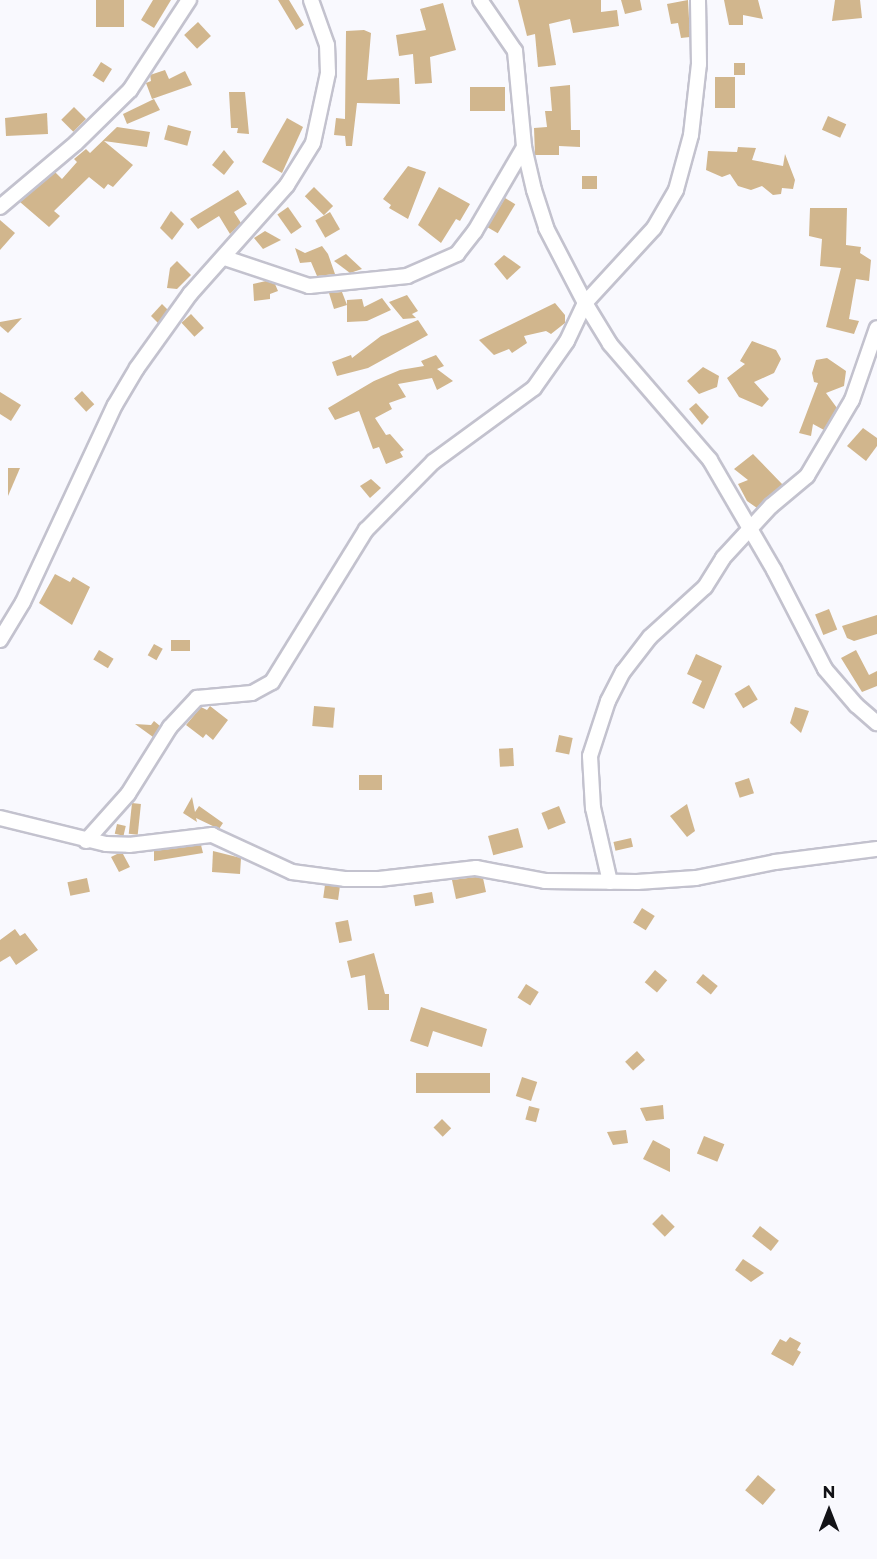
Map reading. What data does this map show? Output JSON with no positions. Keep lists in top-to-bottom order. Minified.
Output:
{"north":"top"}
